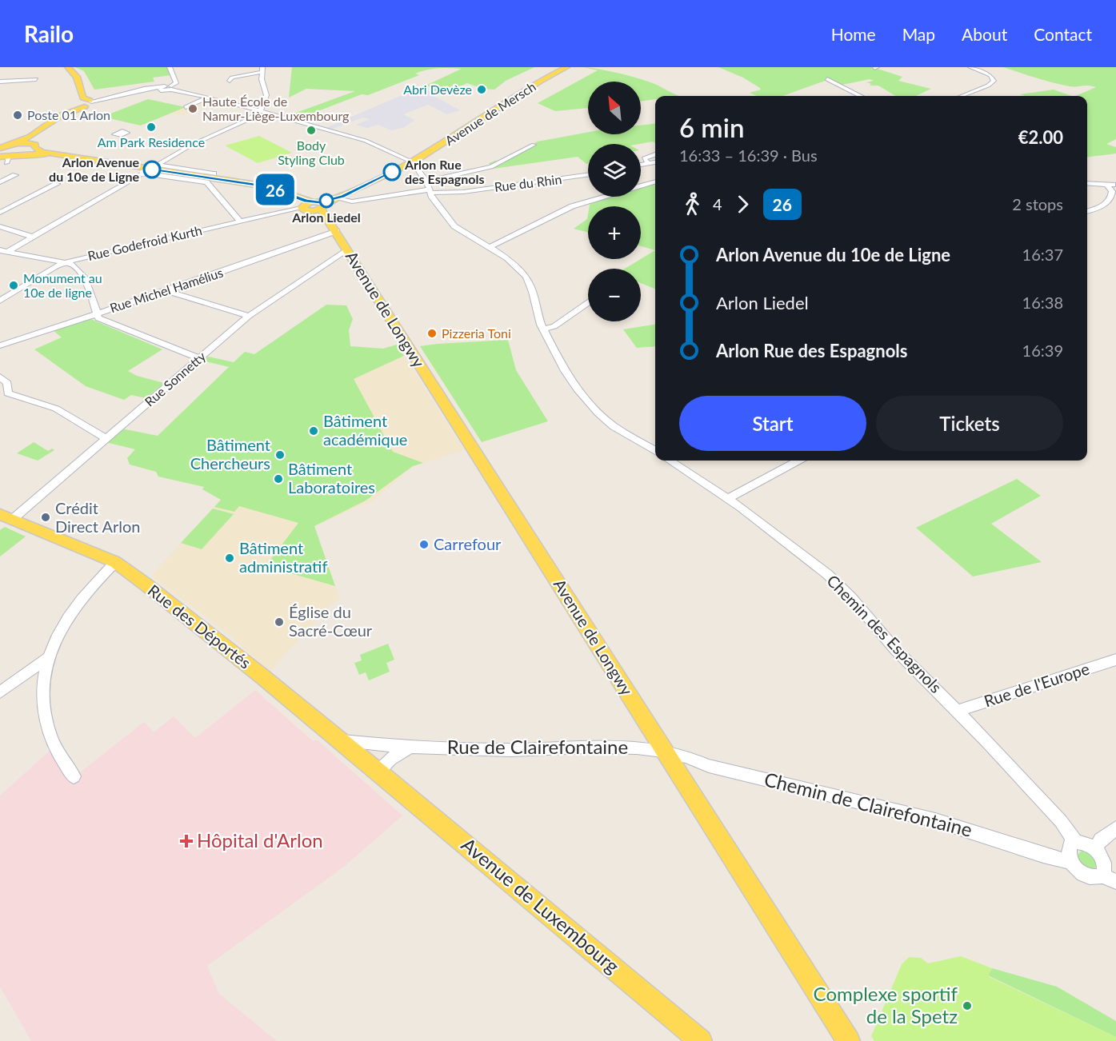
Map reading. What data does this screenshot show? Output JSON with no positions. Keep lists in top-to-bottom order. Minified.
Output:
{"streets":{"main road":["Avenue de Mersch","Avenue de Longwy","Rue des Déportés","Avenue de Luxembourg"],"street":["Rue du Rhin","Rue Godefroid Kurth","Rue Michel Hamélius","Rue Sonnetty","Chemin des Espagnols","Rue de l'Europe","Rue de Clairefontaine","Chemin de Clairefontaine"]},"crossings":[["Avenue de Mersch","Rue du Rhin"],["Avenue de Mersch","Rue Godefroid Kurth"],["Avenue de Mersch","Avenue de Longwy"],["Rue Godefroid Kurth","Avenue de Longwy"],["Rue Michel Hamélius","Avenue de Longwy"],["Avenue de Longwy","Rue Sonnetty"],["Avenue de Longwy","Rue de Clairefontaine"],["Avenue de Longwy","Chemin de Clairefontaine"],["Rue Sonnetty","Rue des Déportés"],["Rue des Déportés","Rue de Clairefontaine"],["Rue des Déportés","Avenue de Luxembourg"],["Chemin des Espagnols","Rue de l'Europe"],["Rue de Clairefontaine","Chemin de Clairefontaine"]],"places":{"other":["Abri Devèze","Haute École de Namur-Liège-Luxembourg","Poste 01 Arlon","Am Park Residence","Body Styling Club","Arlon Avenue du 10e de Ligne","Arlon Rue des Espagnols","Arlon Liedel","Monument au 10e de ligne","Pizzeria Toni","Bâtiment académique","Bâtiment Chercheurs","Bâtiment Laboratoires","Crédit Direct Arlon","Carrefour","Bâtiment administratif","Église du Sacré-Cœur","Complexe sportif de la Spetz"],"health":["Hôpital d'Arlon"]},"lines":["bus line 26"],"north":"top left","page":{"header":"Railo","nav":["Home","Map","About","Contact"],"on_map":"26","map_buttons":["+","−"],"heading":["6 min","16:33 – 16:39 · Bus","€2.00"],"legs":["4","26","2 stops"],"list":[{"name":"Arlon Avenue du 10e de Ligne","value":"16:37"},{"name":"Arlon Liedel","value":"16:38"},{"name":"Arlon Rue des Espagnols","value":"16:39"}],"buttons":["Start","Tickets"]}}
